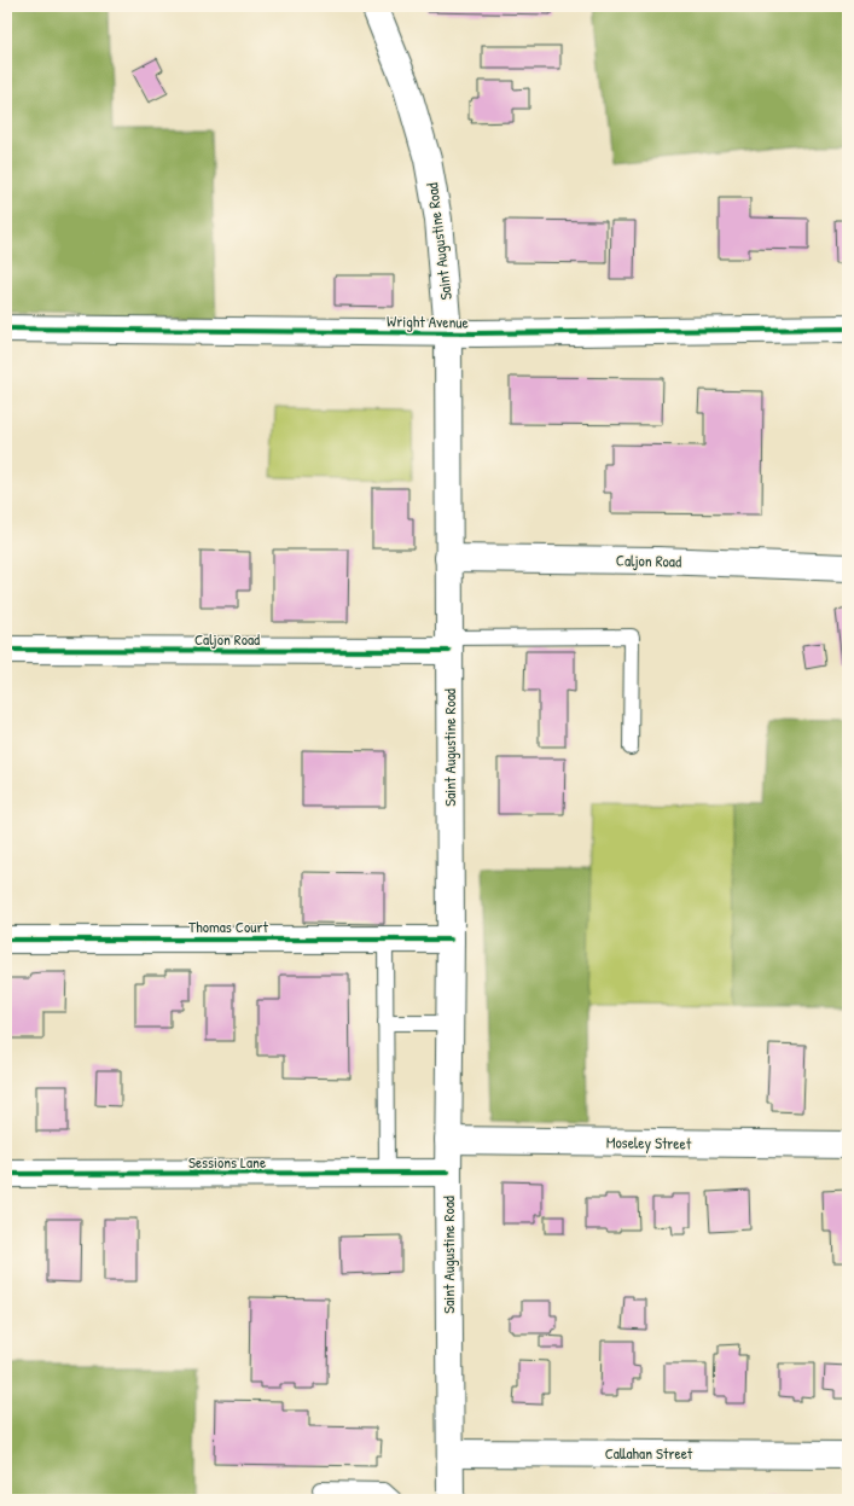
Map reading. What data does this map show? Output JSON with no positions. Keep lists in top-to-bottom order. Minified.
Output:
{"streets":{"street":["Saint Augustine Road","Wright Avenue","Caljon Road","Thomas Court","Moseley Street","Sessions Lane","Callahan Street"]},"crossings":[["Saint Augustine Road","Wright Avenue"],["Saint Augustine Road","Caljon Road"],["Saint Augustine Road","Thomas Court"],["Saint Augustine Road","Moseley Street"],["Saint Augustine Road","Sessions Lane"],["Saint Augustine Road","Callahan Street"]]}
